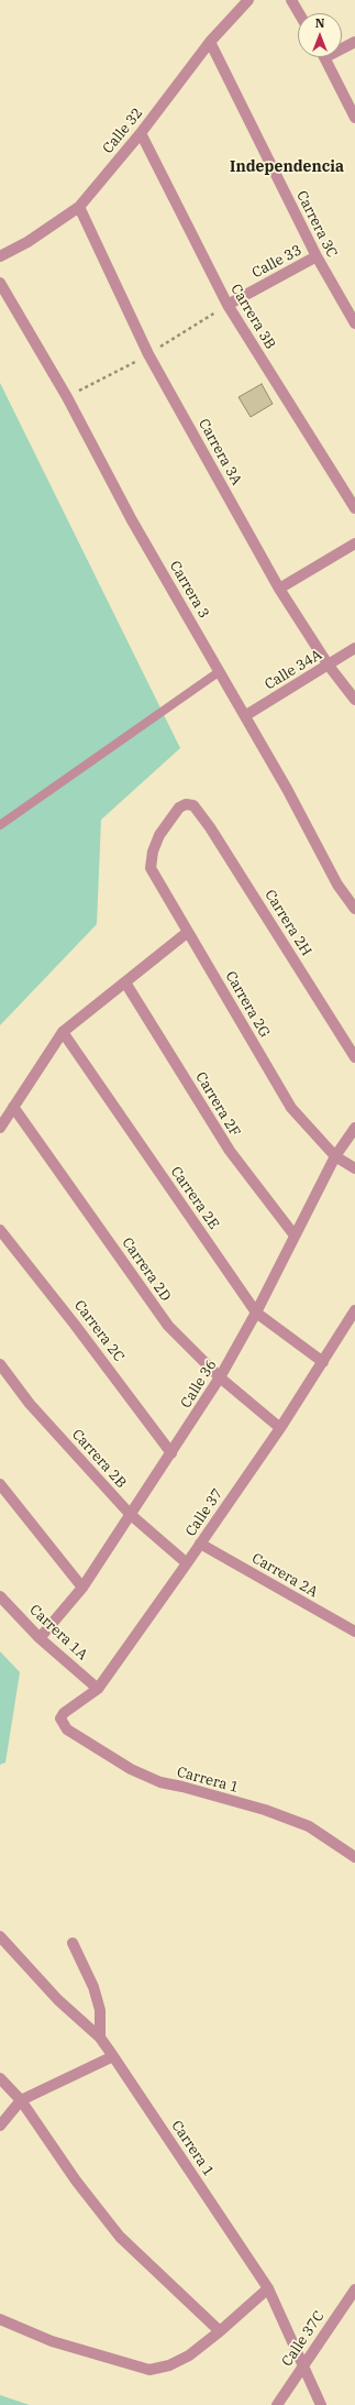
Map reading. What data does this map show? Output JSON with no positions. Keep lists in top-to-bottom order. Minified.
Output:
{"streets":{"street":["Calle 32","Carrera 3C","Calle 33","Carrera 3B","Carrera 3A","Carrera 3","Calle 34A","Carrera 2H","Carrera 2G","Carrera 2F","Carrera 2E","Carrera 2D","Carrera 2C","Calle 36","Carrera 2B","Calle 37","Carrera 2A","Carrera 1A","Carrera 1","Calle 37C"]},"crossings":[["Calle 32","Carrera 3C"],["Calle 32","Carrera 3B"],["Calle 32","Carrera 3A"],["Carrera 3C","Calle 33"],["Calle 33","Carrera 3B"],["Carrera 3A","Calle 34A"],["Carrera 3","Calle 34A"],["Carrera 2H","Carrera 2G"],["Carrera 2G","Calle 36"],["Carrera 2F","Calle 36"],["Carrera 2E","Calle 36"],["Carrera 2E","Calle 37"],["Carrera 2D","Calle 36"],["Carrera 2D","Calle 37"],["Carrera 2C","Calle 36"],["Calle 36","Carrera 2B"],["Calle 36","Carrera 1A"],["Carrera 2B","Calle 37"],["Calle 37","Carrera 2A"],["Calle 37","Carrera 1A"],["Calle 37","Carrera 1"],["Carrera 1","Calle 37C"]],"districts":["Independencia"],"north":"top"}
